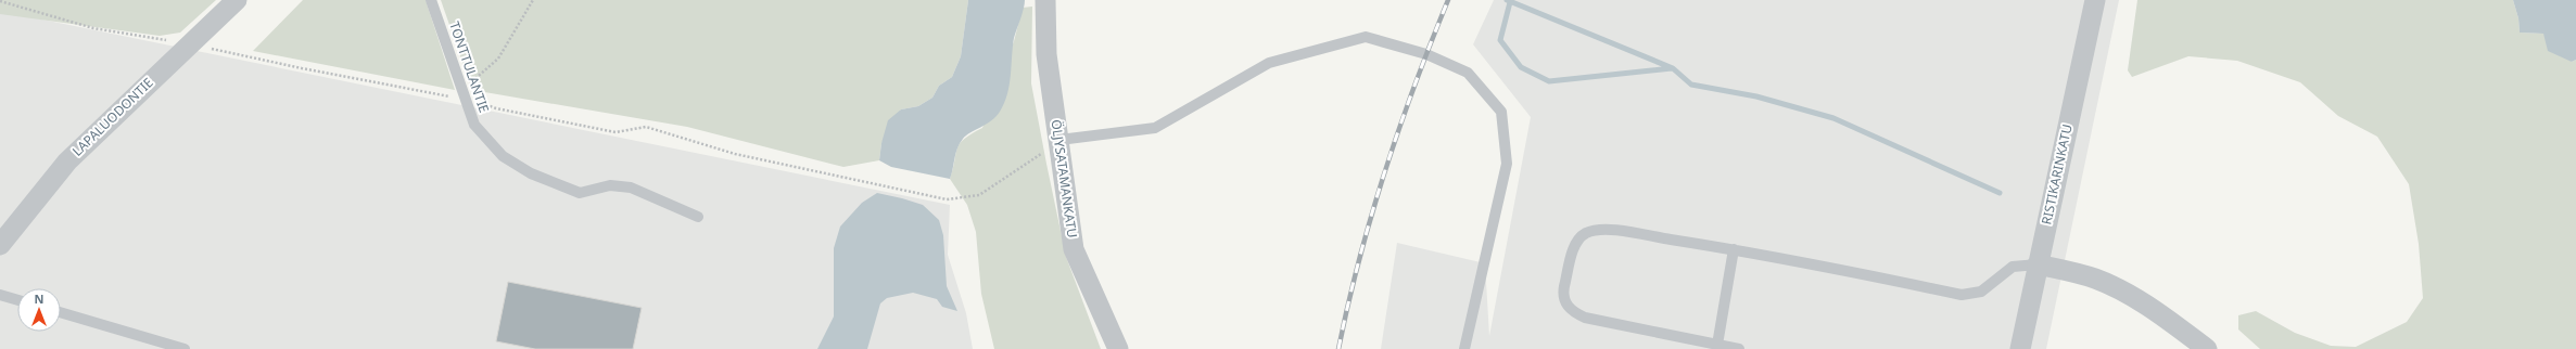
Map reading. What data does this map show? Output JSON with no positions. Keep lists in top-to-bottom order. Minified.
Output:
{"streets":{"street":["LAPALUODONTIE","RISTIKARINKATU","ÖLJYSATAMANKATU"],"lane":["TONTTULANTIE"]},"north":"top"}
